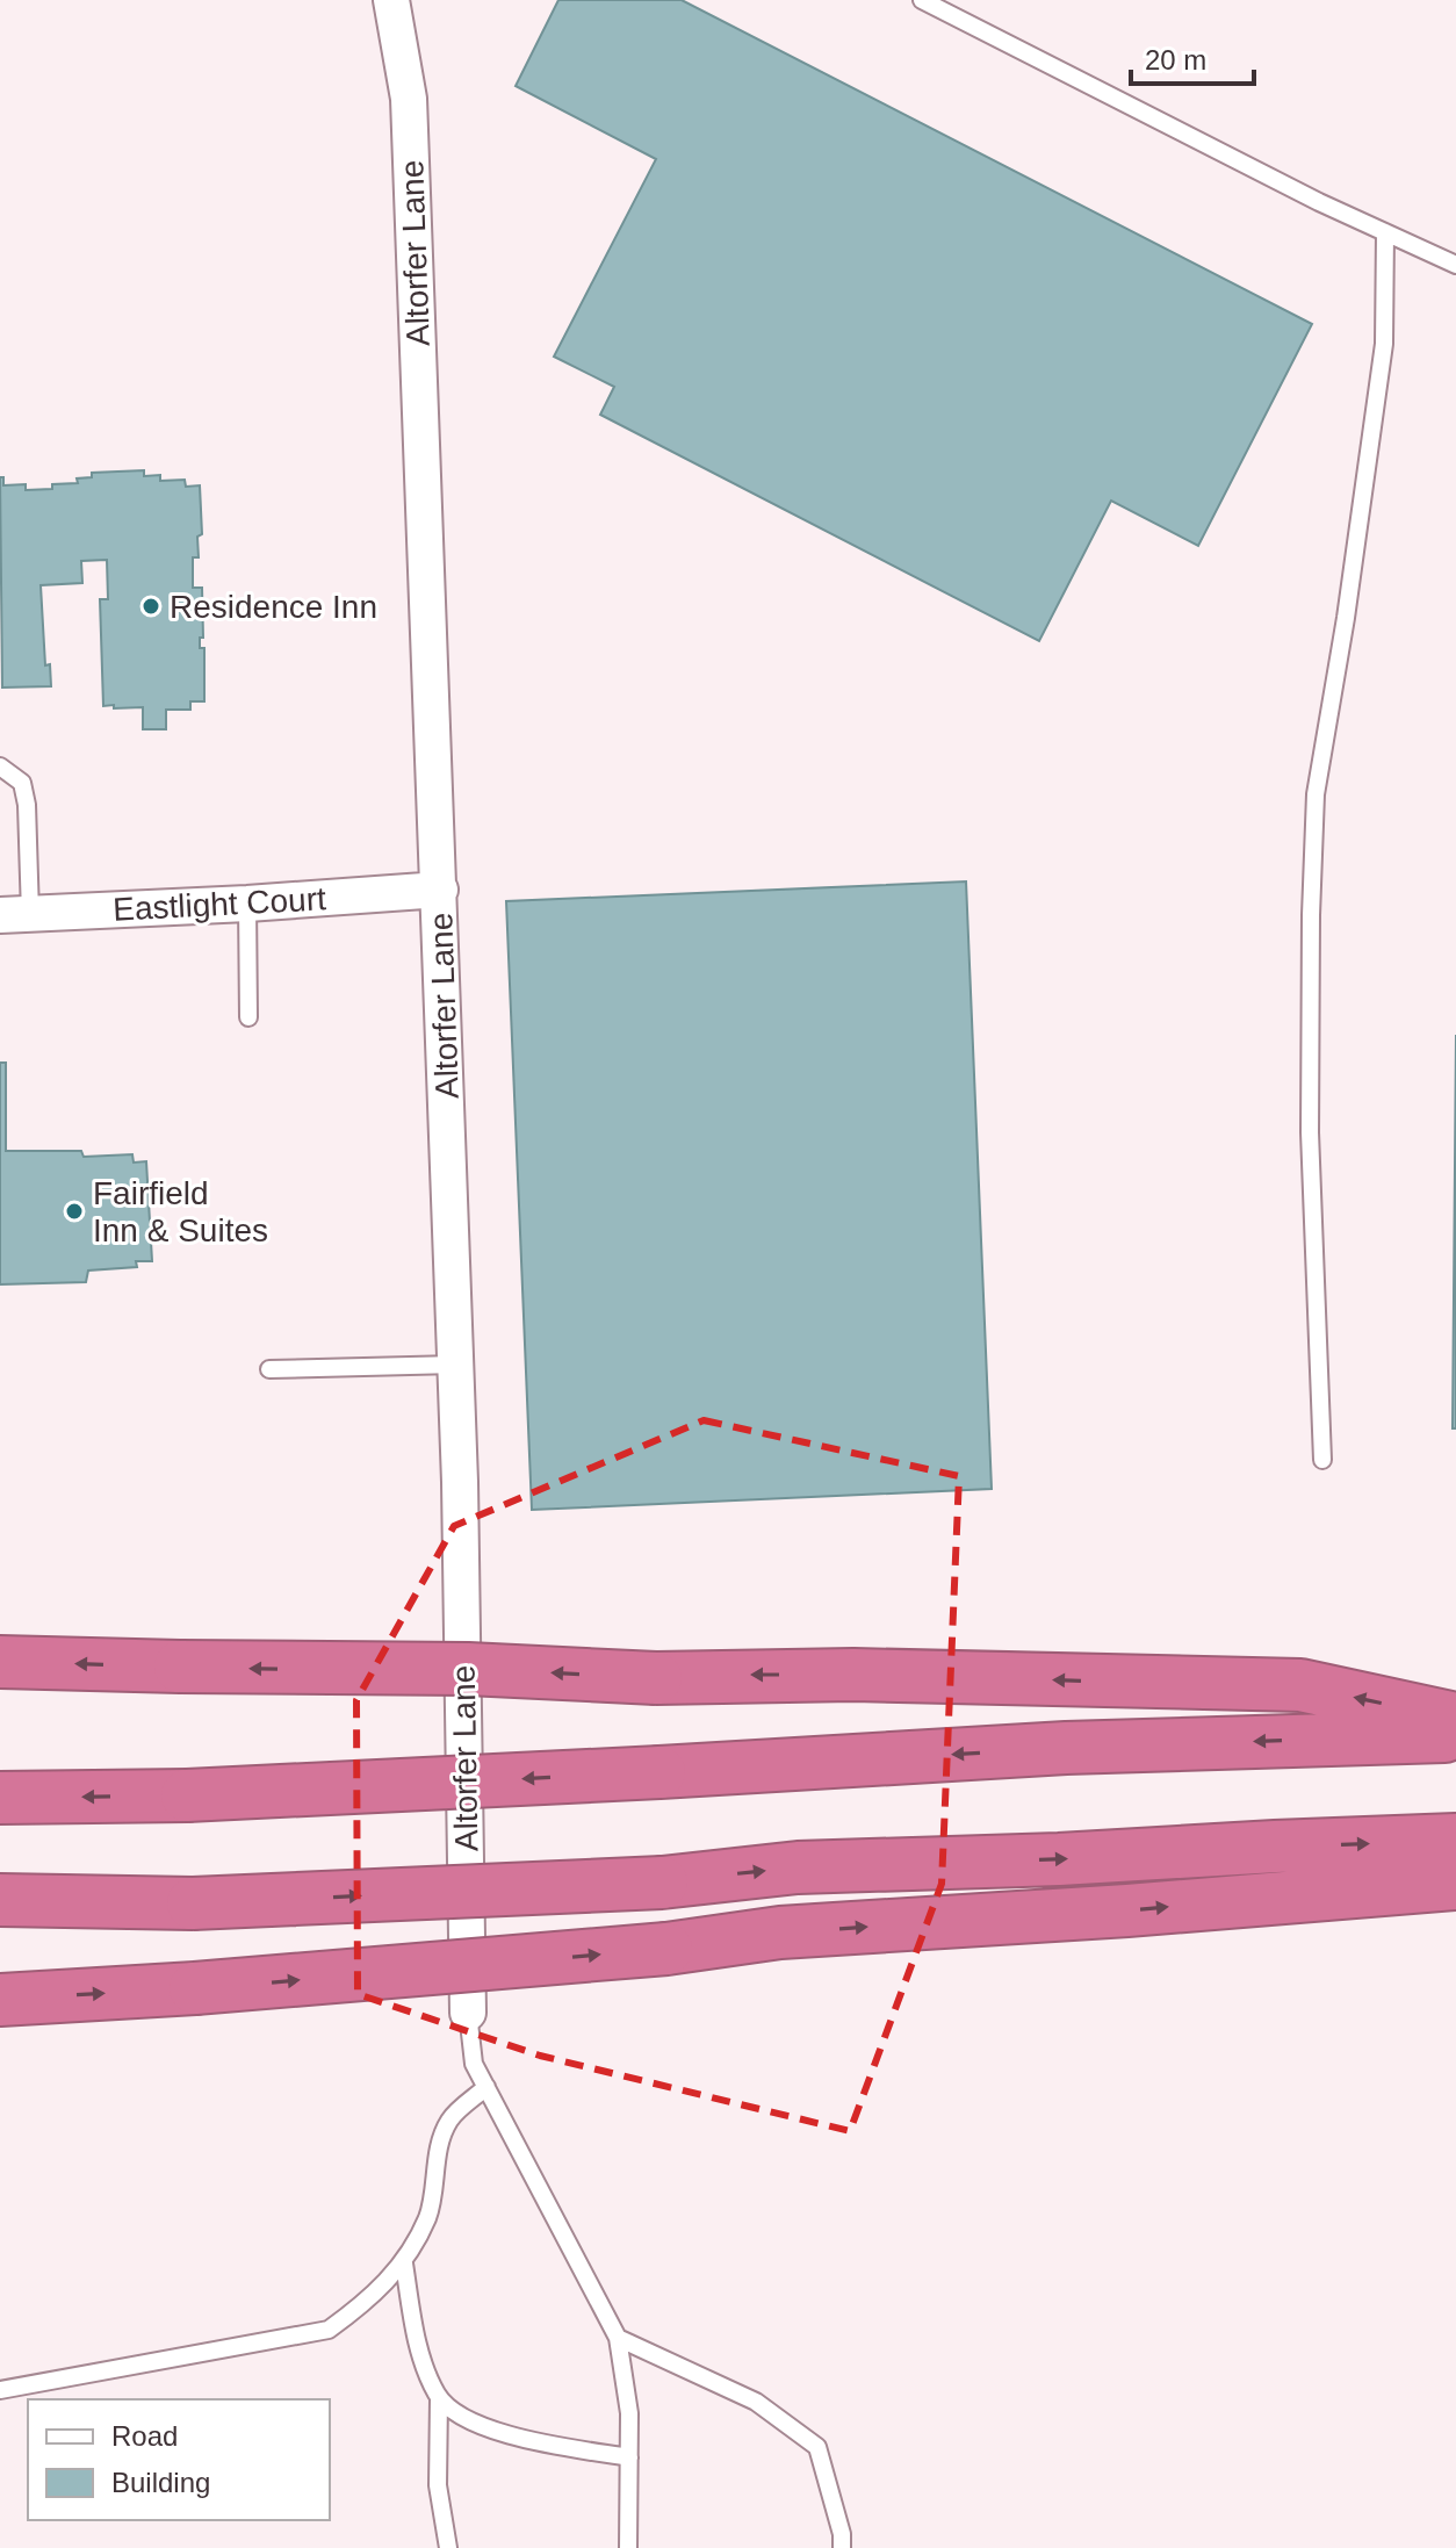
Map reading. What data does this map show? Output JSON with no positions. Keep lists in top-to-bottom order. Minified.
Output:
{"streets":{"street":["Altorfer Lane","Eastlight Court"]},"crossings":[["Altorfer Lane","Eastlight Court"]],"places":["Residence Inn","Fairfield Inn & Suites"],"legend":["Road","Building"],"scale_bar":"20 m"}
